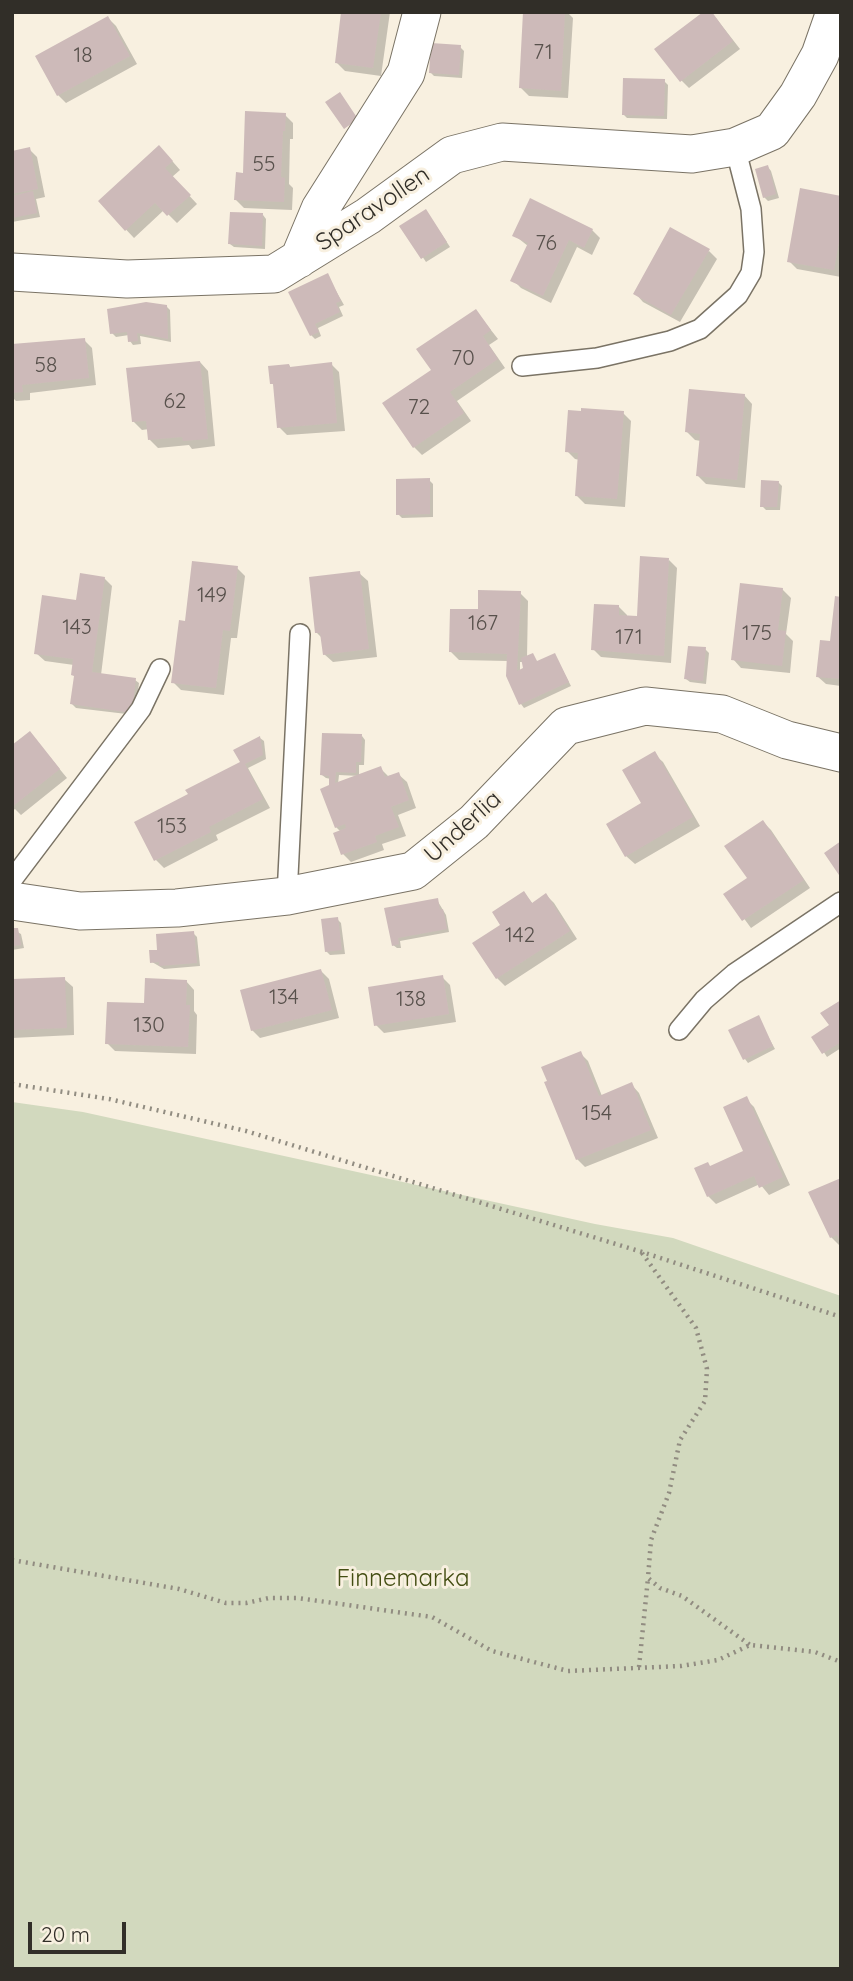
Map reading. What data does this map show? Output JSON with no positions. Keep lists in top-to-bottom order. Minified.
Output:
{"streets":{"street":["Sparavollen","Underlia"]},"parks":["Finnemarka"],"house_numbers":["71","18","55","76","70","58","62","72","149","167","143","175","171","153","142","134","138","130","154"],"scale_bar":"20 m"}
